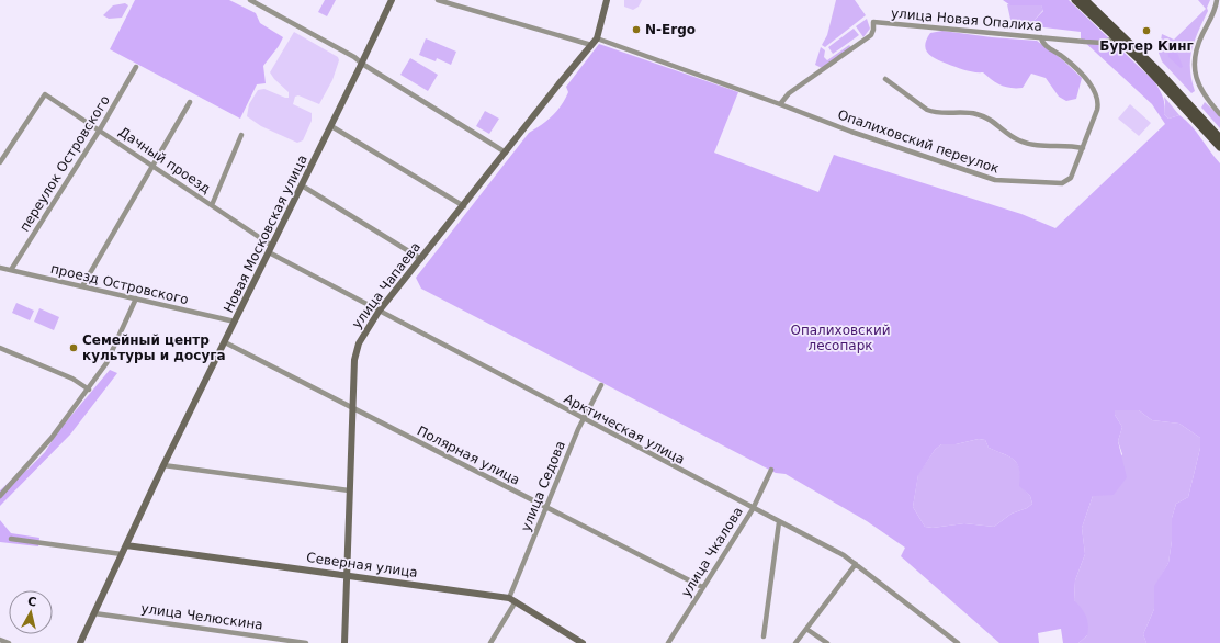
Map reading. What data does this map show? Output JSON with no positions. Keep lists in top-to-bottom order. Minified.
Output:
{"streets":{"street":["улица Новая Опалиха","Опалиховский переулок","Дачный проезд","переулок Островского","Новая Московская улица","проезд Островского","улица Чапаева","Арктическая улица","Полярная улица","улица Седова","улица Чкалова","Северная улица","улица Челюскина"]},"crossings":[["улица Новая Опалиха","Опалиховский переулок"],["Дачный проезд","переулок Островского"],["Дачный проезд","Новая Московская улица"],["Дачный проезд","Арктическая улица"],["переулок Островского","проезд Островского"],["Новая Московская улица","проезд Островского"],["Новая Московская улица","Арктическая улица"],["Новая Московская улица","Полярная улица"],["Новая Московская улица","Северная улица"],["Новая Московская улица","улица Челюскина"],["улица Чапаева","Арктическая улица"],["улица Чапаева","Полярная улица"],["улица Чапаева","Северная улица"],["Арктическая улица","улица Седова"],["Арктическая улица","улица Чкалова"],["Полярная улица","улица Седова"],["Полярная улица","улица Чкалова"],["улица Седова","Северная улица"]],"parks":["Опалиховский лесопарк"],"places":["N-Ergo","Бургер Кинг","Семейный центр культуры и досуга"],"north":"top"}
